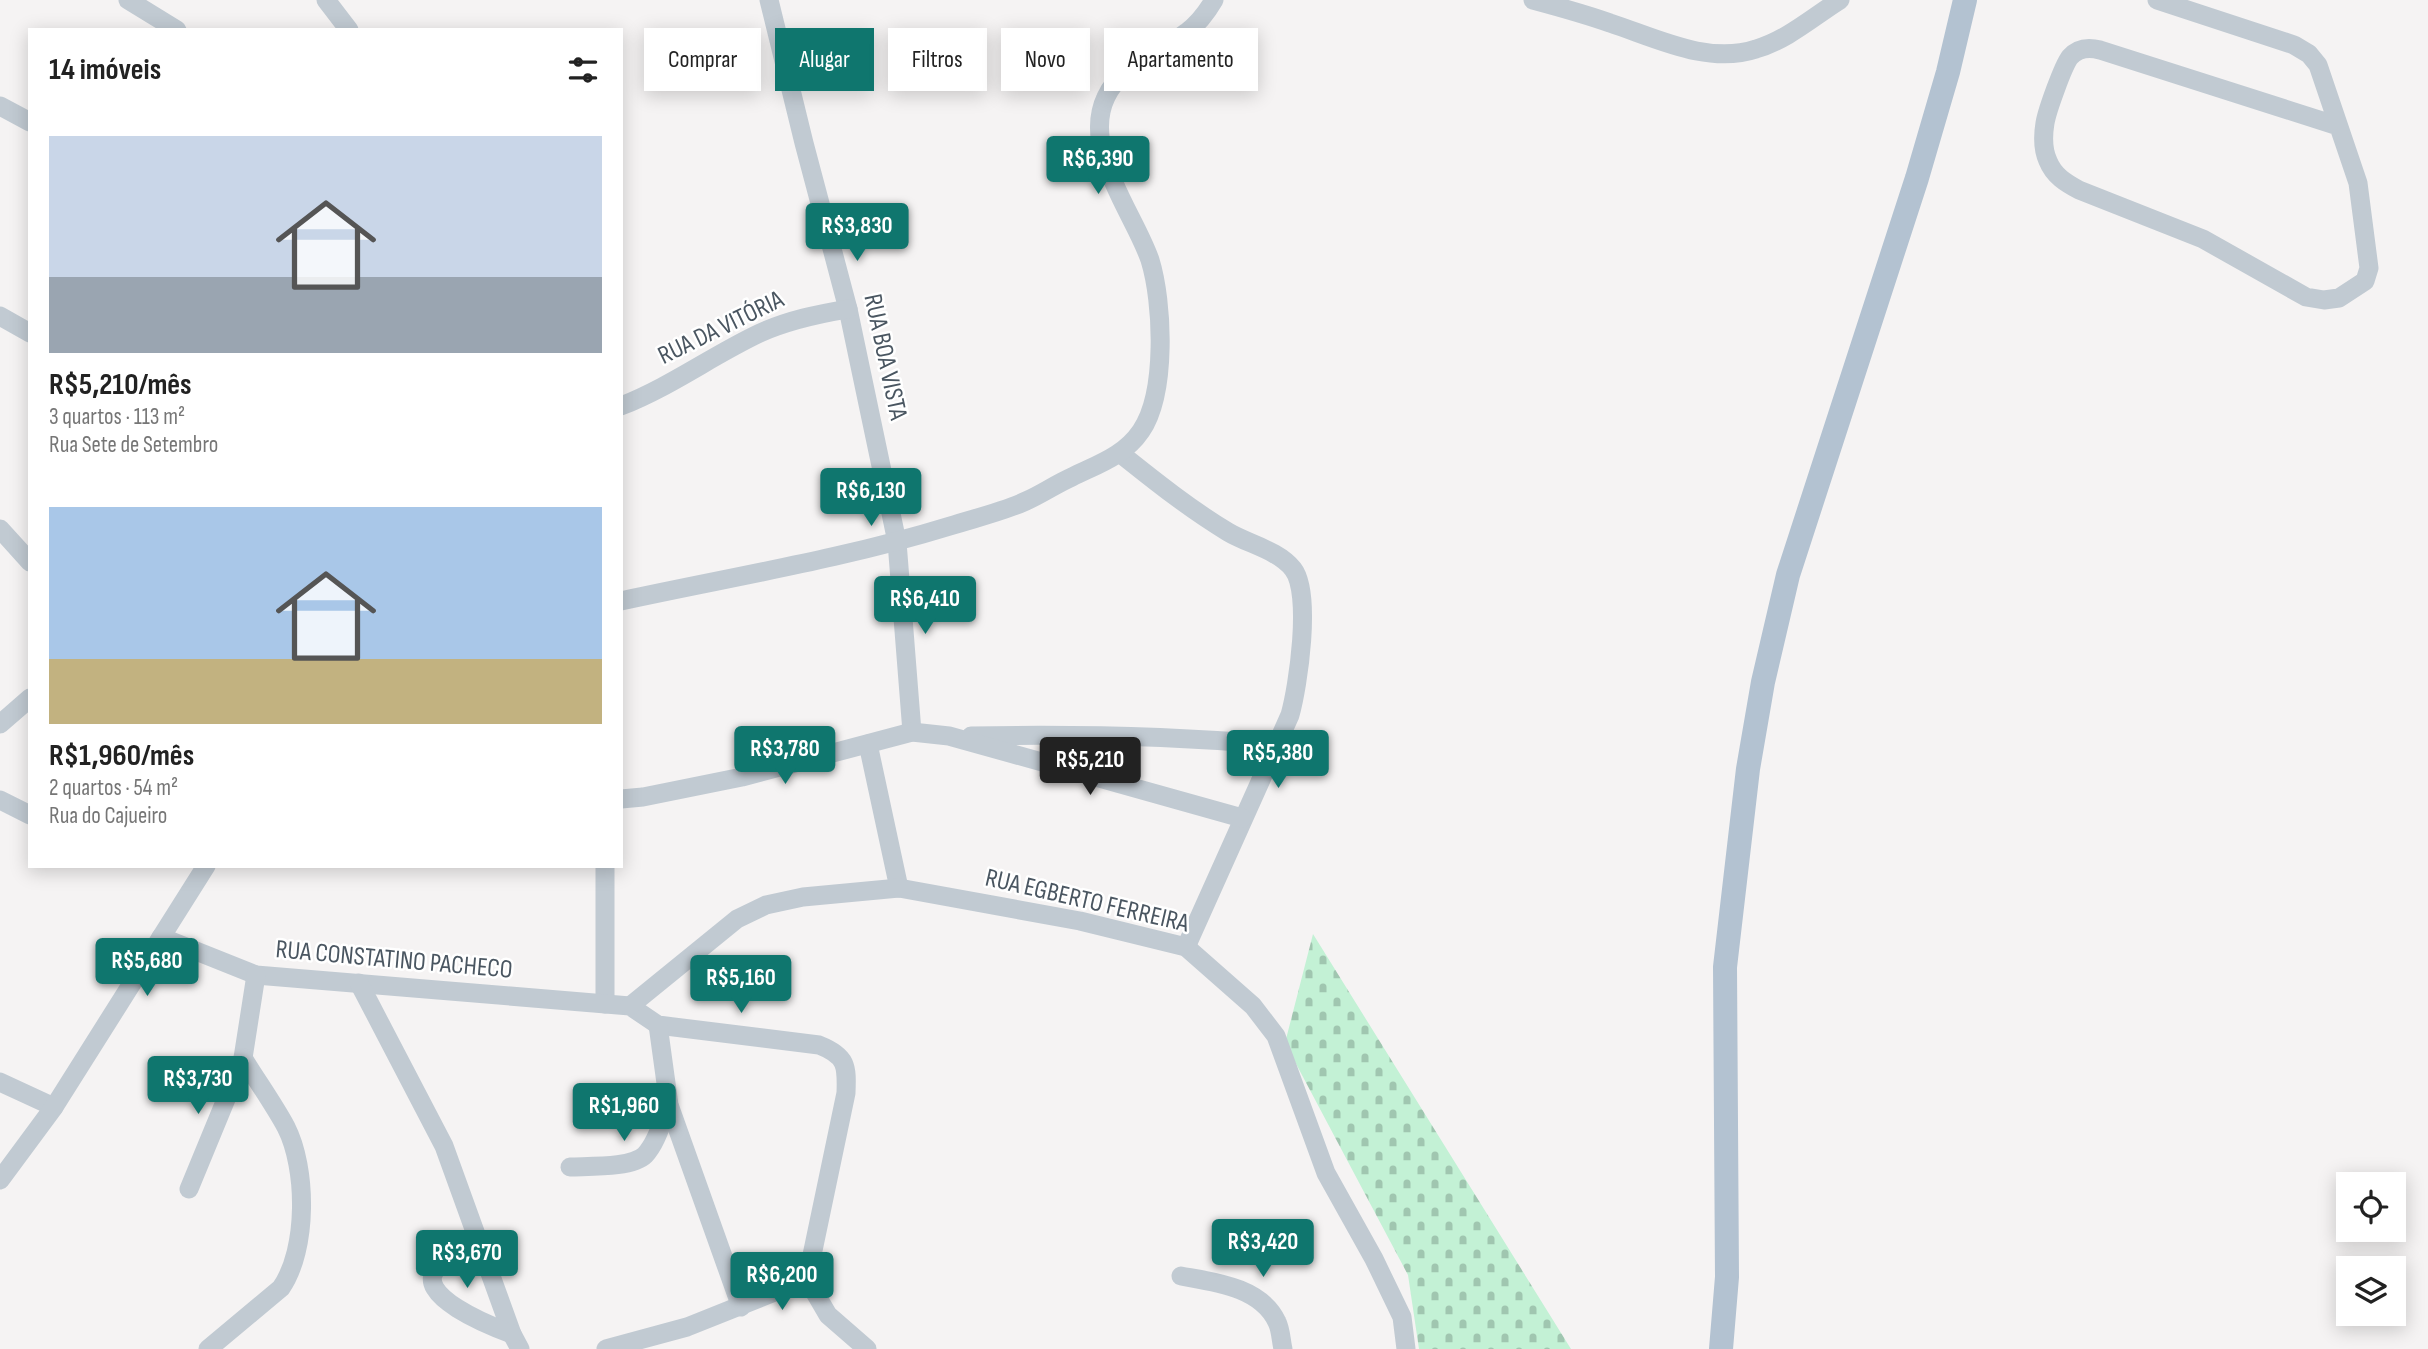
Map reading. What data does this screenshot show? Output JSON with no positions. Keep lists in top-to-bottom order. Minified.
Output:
{"streets":{"street":["RUA DA VITÓRIA","RUA BOA VISTA","RUA EGBERTO FERREIRA","RUA CONSTATINO PACHECO"]},"crossings":[["RUA DA VITÓRIA","RUA BOA VISTA"],["RUA EGBERTO FERREIRA","RUA CONSTATINO PACHECO"]],"page":{"chip":["Comprar","Alugar","Filtros","Novo","Apartamento"],"heading":"14 imóveis","list":[{"name":"R$5,210/mês","note":"3 quartos · 113 m² · Rua Sete de Setembro"},{"name":"R$1,960/mês","note":"2 quartos · 54 m² · Rua do Cajueiro"}],"price":["R$6,390","R$3,830","R$6,130","R$6,410","R$3,780","R$5,380","R$5,210","R$5,680","R$5,160","R$3,730","R$1,960","R$3,420","R$3,670","R$6,200"]}}
